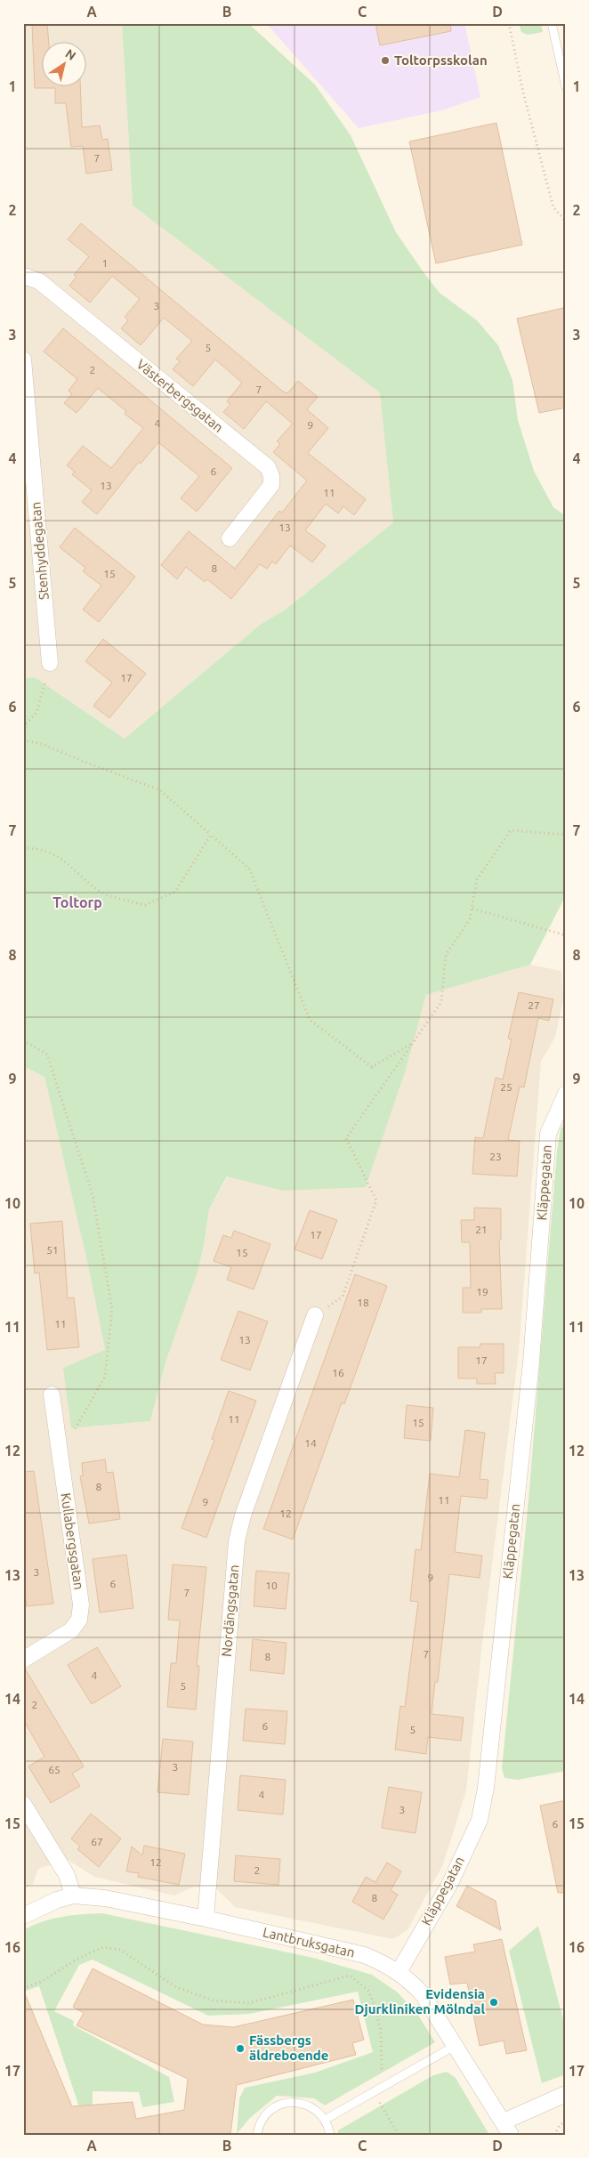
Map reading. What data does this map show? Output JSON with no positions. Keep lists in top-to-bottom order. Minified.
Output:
{"streets":{"street":["Västerbergsgatan","Stenhyddegatan","Kläppegatan","Kullabergsgatan","Nordängsgatan","Lantbruksgatan"]},"crossings":[["Kläppegatan","Lantbruksgatan"],["Nordängsgatan","Lantbruksgatan"]],"districts":["Toltorp"],"places":["Toltorpsskolan","Evidensia Djurkliniken Mölndal","Fässbergs äldreboende"],"house_numbers":["7","1","3","5","2","7","4","9","6","13","11","13","8","15","17","27","25","23","21","17","51","15","19","18","11","13","17","16","11","15","14","8","11","9","12","3","9","6","10","7","7","8","4","5","2","6","5","3","65","4","3","6","67","12","2","8"],"north":"top right","grid":{"columns":["A","B","C","D"],"rows":["1","2","3","4","5","6","7","8","9","10","11","12","13","14","15","16","17"]}}
